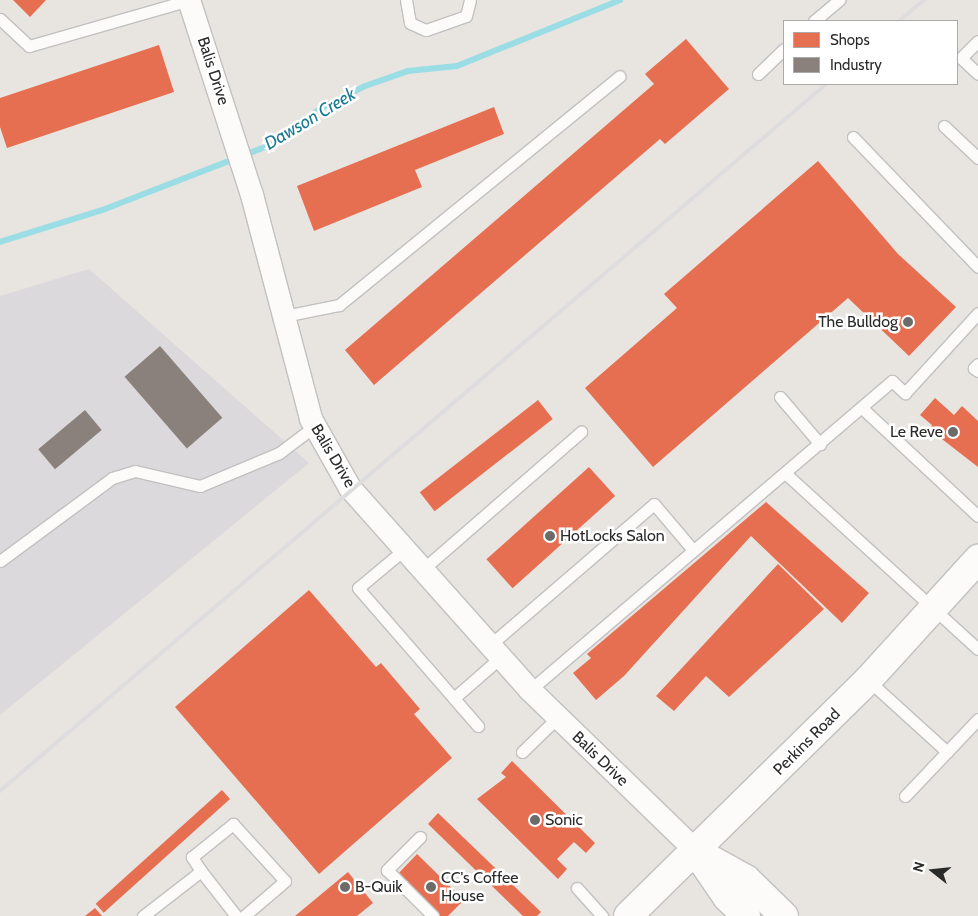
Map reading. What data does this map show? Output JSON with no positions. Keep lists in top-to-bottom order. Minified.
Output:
{"streets":{"main road":["Perkins Road"],"street":["Balis Drive"]},"crossings":[["Balis Drive","Perkins Road"]],"water":["Dawson Creek"],"places":["The Bulldog","Le Reve","HotLocks Salon","Sonic","B-Quik","CC's Coffee House"],"legend":["Shops","Industry"],"north":"left"}
